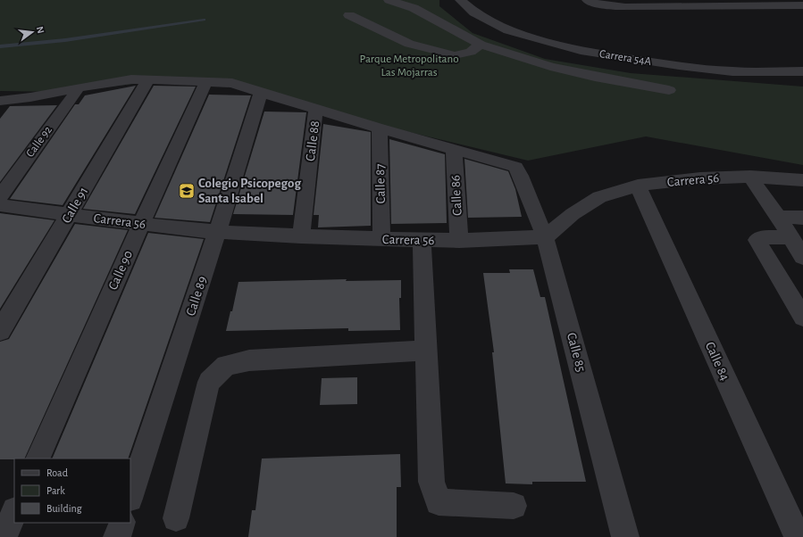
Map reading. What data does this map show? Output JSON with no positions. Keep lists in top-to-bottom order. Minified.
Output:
{"streets":{"street":["Carrera 54A","Calle 88","Calle 92","Carrera 56","Calle 87","Calle 86","Calle 91","Calle 90","Calle 89","Calle 85","Calle 84"]},"crossings":[["Calle 88","Carrera 56"],["Carrera 56","Calle 87"],["Carrera 56","Calle 86"],["Carrera 56","Calle 91"],["Carrera 56","Calle 90"],["Carrera 56","Calle 89"],["Carrera 56","Calle 85"],["Carrera 56","Calle 84"],["Calle 86","Calle 85"]],"parks":["Parque Metropolitano Las Mojarras"],"places":{"school or university":["Colegio Psicopegog Santa Isabel"]},"legend":["Road","Park","Building"],"north":"right"}
